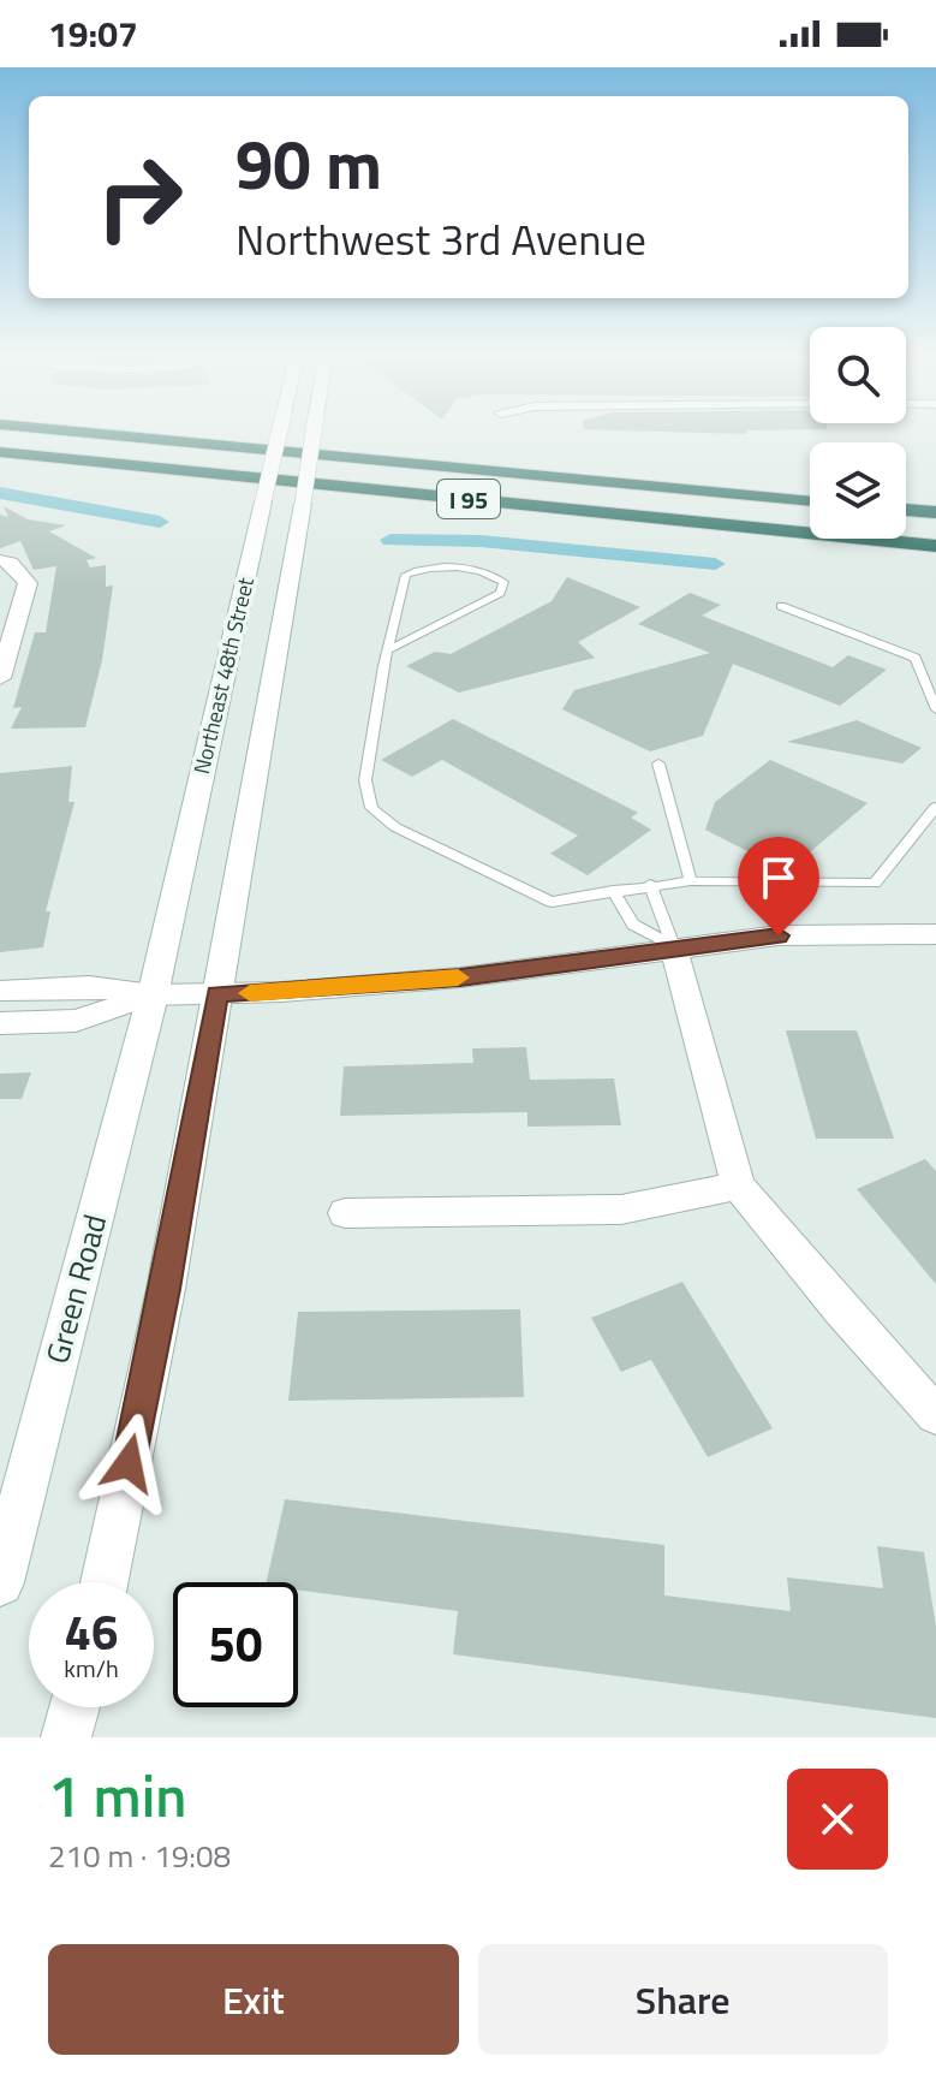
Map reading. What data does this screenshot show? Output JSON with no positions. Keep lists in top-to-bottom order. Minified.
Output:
{"streets":{"highway":["I 95"],"main road":["Northeast 48th Street","Green Road"]},"crossings":[["Northeast 48th Street","Green Road"]],"page":{"status":"19:07","turn":["90 m","Northwest 3rd Avenue"],"speed":"46 km/h","limit":"50","heading":["1 min","210 m · 19:08"],"buttons":["Exit","Share"]}}
